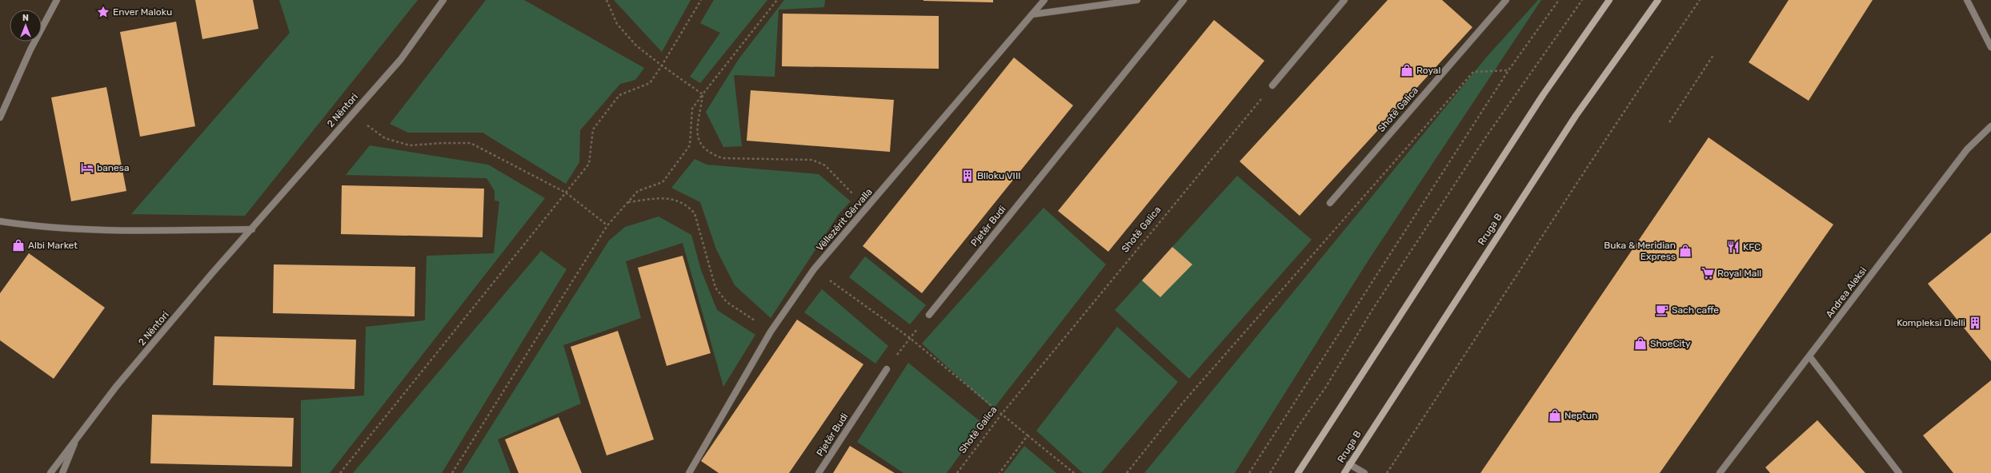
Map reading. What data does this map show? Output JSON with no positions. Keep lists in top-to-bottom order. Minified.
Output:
{"streets":{"main road":["Rruga B"],"street":["Shotë Galica","2 Nëntori","Vëllezërit Gërvalla","Pjetër Budi","Andrea Aleksi"]},"places":{"place":["Enver Maloku"],"shop":["Royal","Albi Market","Buka & Meridian Express","ShoeCity","Neptun"],"hotel":["banesa"],"building":["Blloku VIII","Kompleksi Dielli"],"restaurant":["KFC"],"supermarket":["Royal Mall"],"cafe":["Sach caffe"]},"north":"top"}
